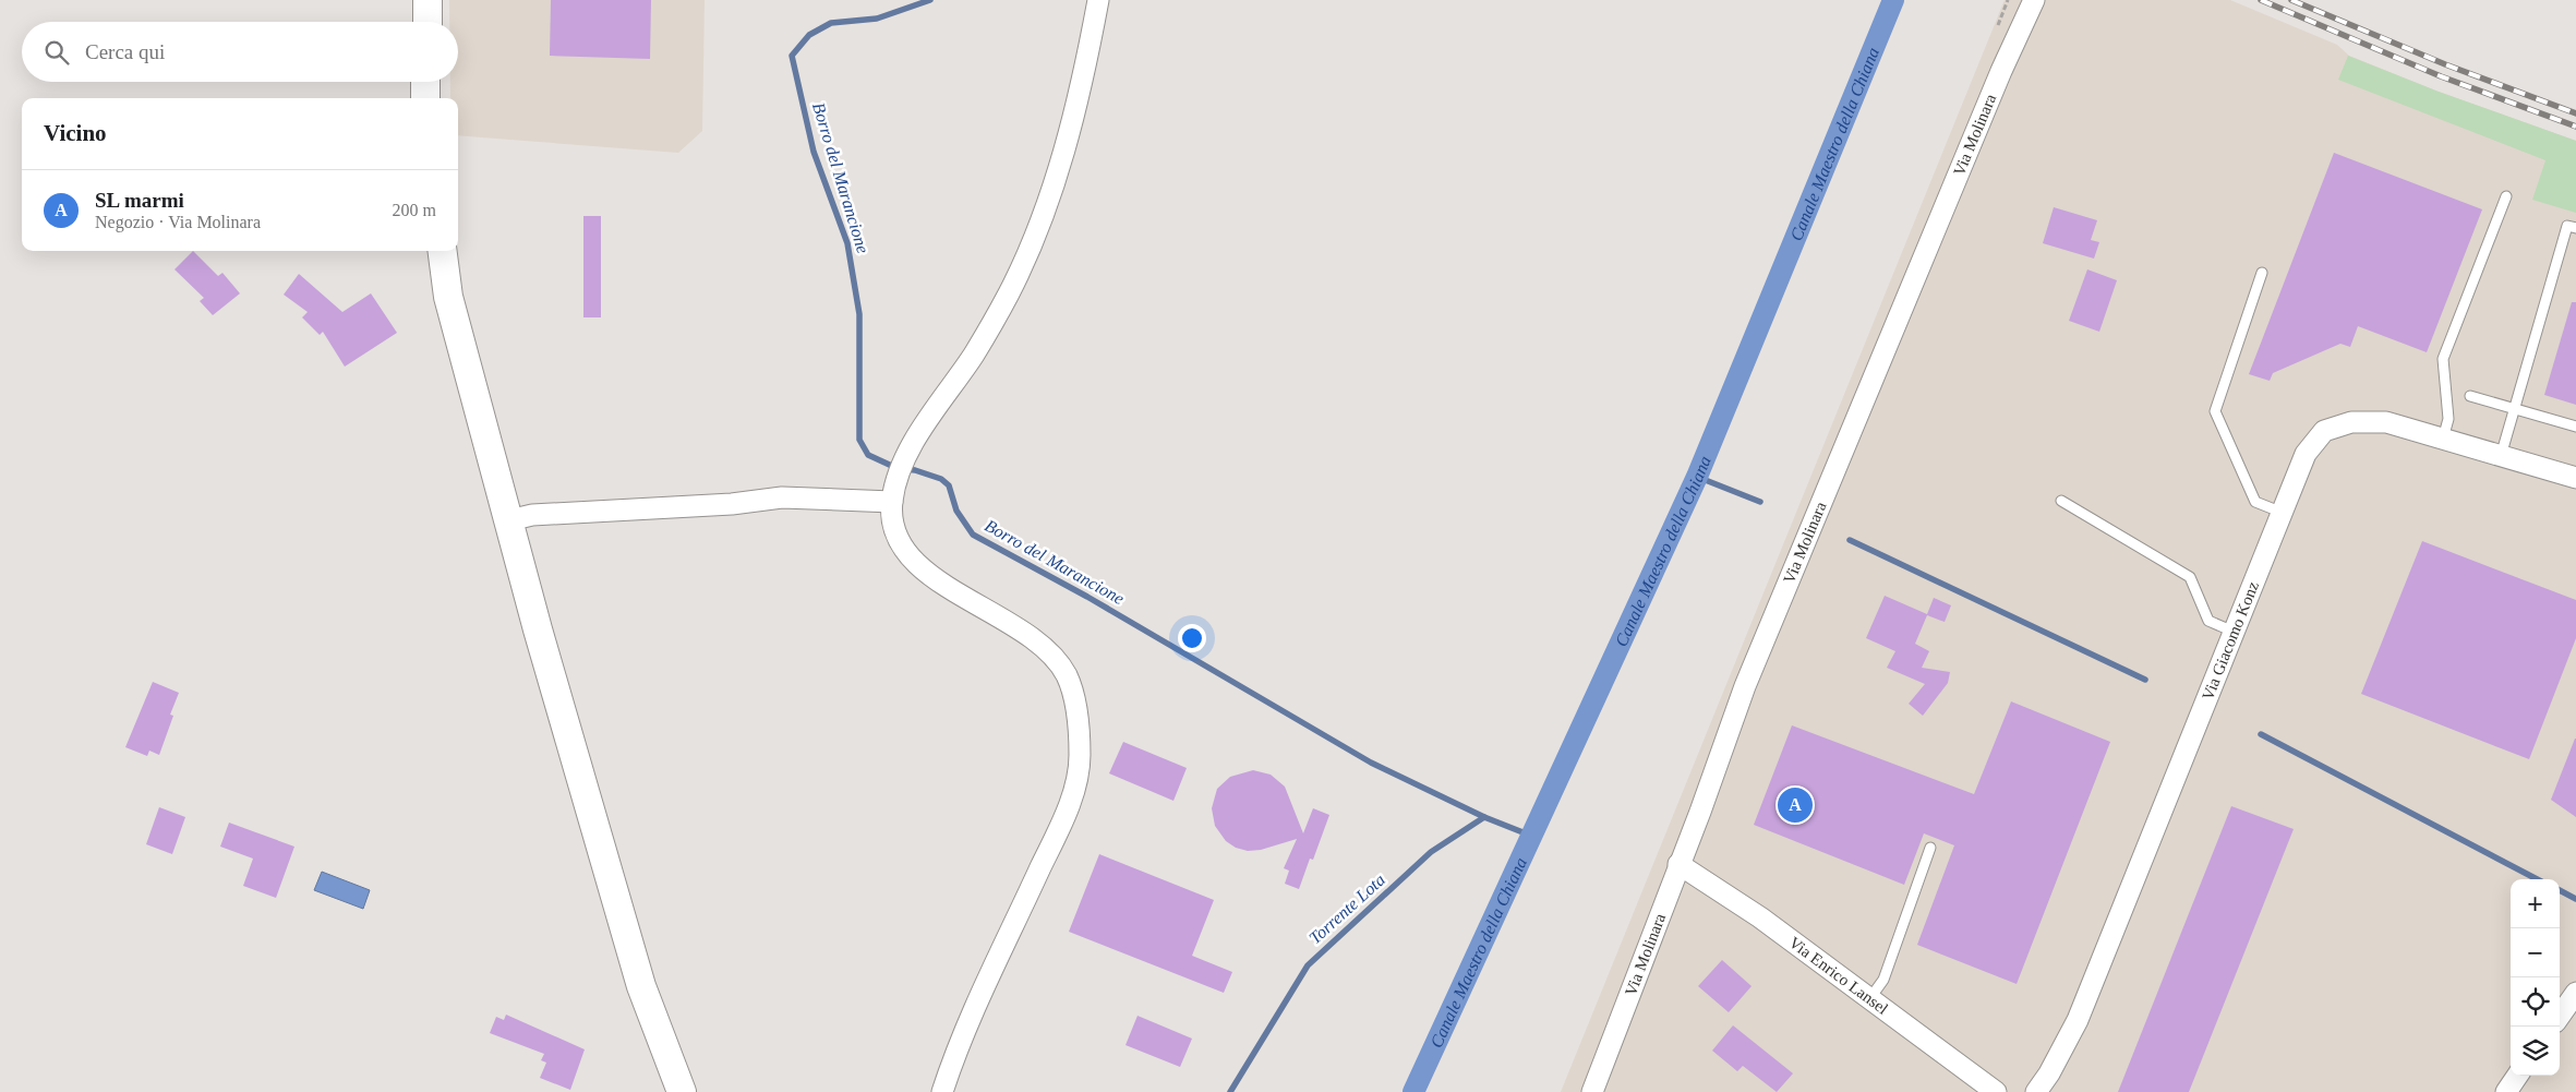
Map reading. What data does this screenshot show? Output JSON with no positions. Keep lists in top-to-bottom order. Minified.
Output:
{"streets":{"street":["Via Molinara","Via Giacomo Konz","Via Enrico Lansel"]},"crossings":[["Via Molinara","Via Enrico Lansel"]],"water":["Canale Maestro della Chiana","Borro del Marancione","Torrente Lota"],"page":{"search":"Cerca qui","heading":"Vicino","list":[{"mark":"A","name":"SL marmi","note":"Negozio · Via Molinara","value":"200 m"}],"pins":"A","map_buttons":["+","−"]}}
